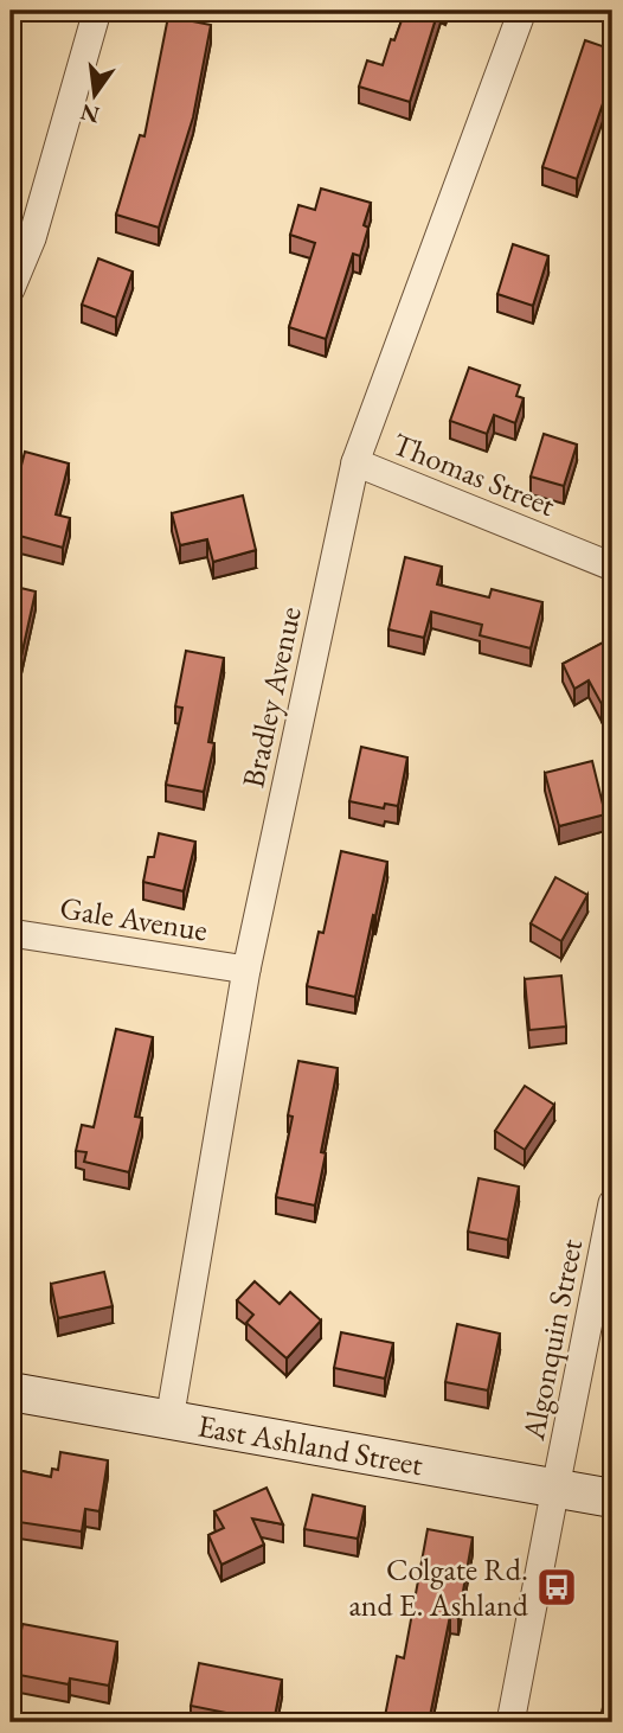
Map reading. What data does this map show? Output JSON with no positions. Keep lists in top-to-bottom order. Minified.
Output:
{"streets":{"main road":["East Ashland Street"],"street":["Thomas Street","Bradley Avenue","Gale Avenue","Algonquin Street"]},"crossings":[["Thomas Street","Bradley Avenue"],["Bradley Avenue","Gale Avenue"],["Bradley Avenue","East Ashland Street"],["Algonquin Street","East Ashland Street"]],"places":{"bus stop":["Colgate Rd. and E. Ashland"]},"north":"bottom"}
